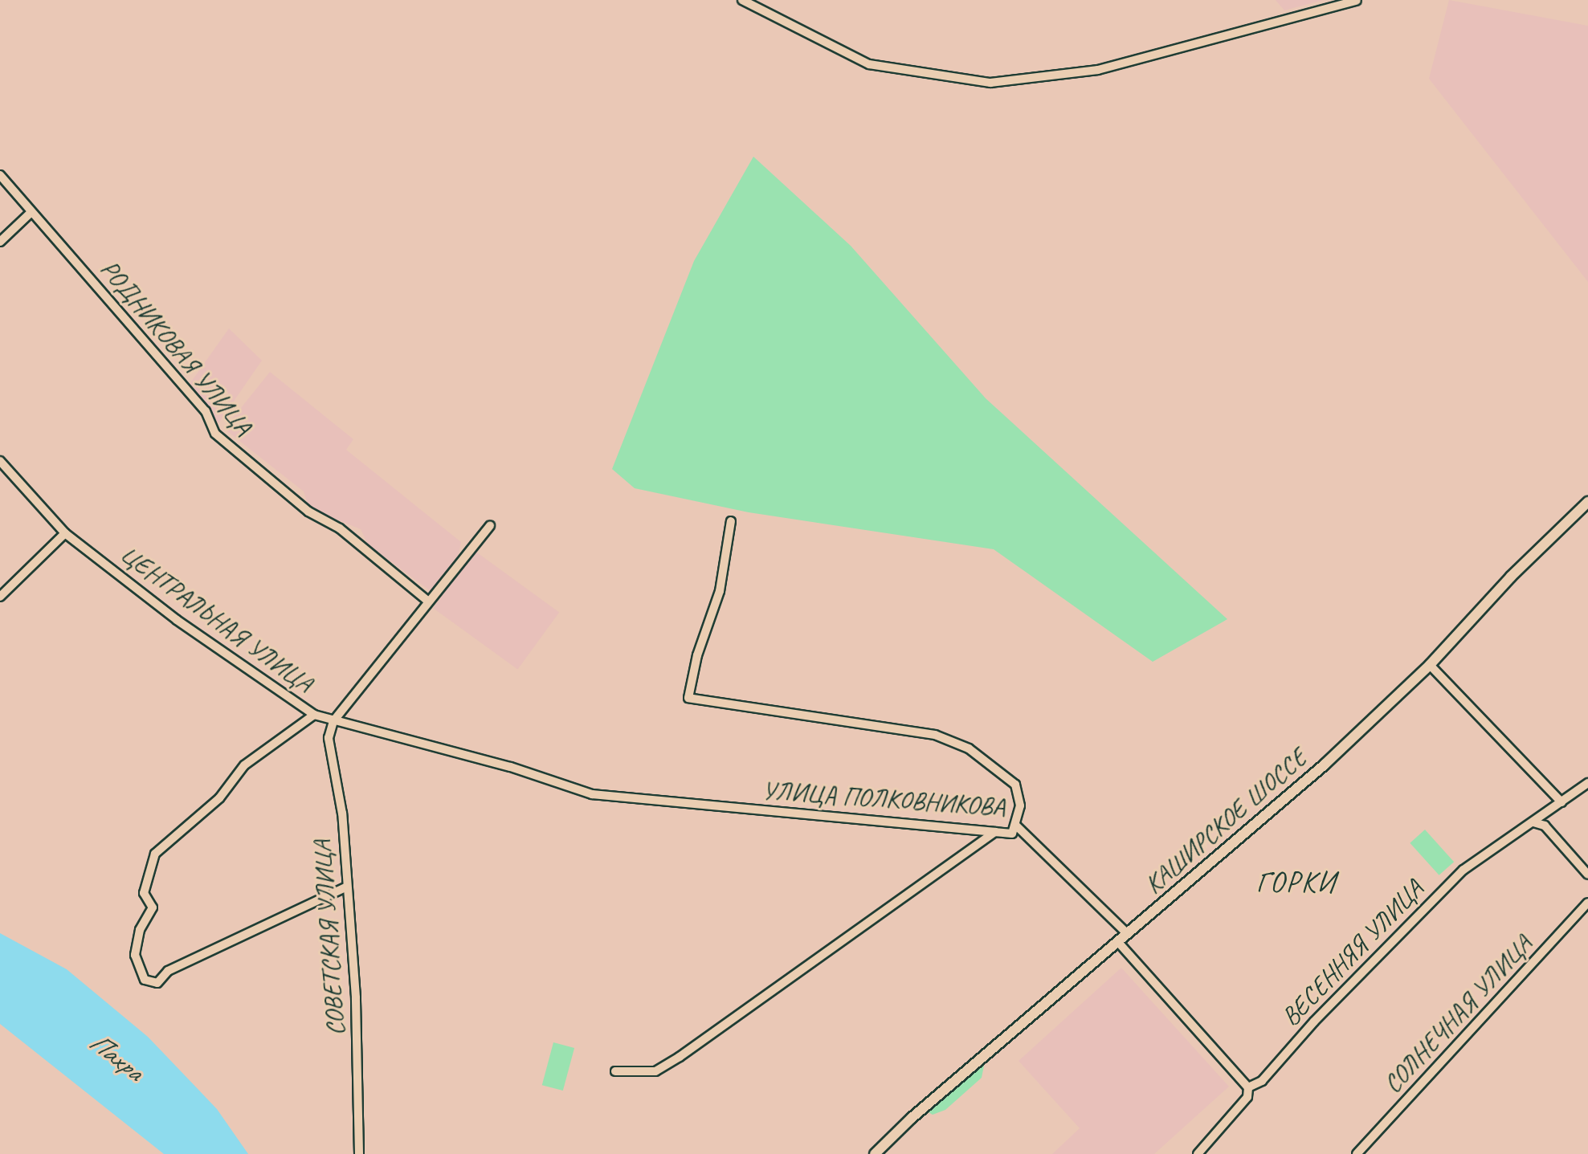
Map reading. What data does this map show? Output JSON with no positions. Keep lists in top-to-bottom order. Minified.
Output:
{"streets":{"main road":["КАШИРСКОЕ ШОССЕ"],"street":["РОДНИКОВАЯ УЛИЦА","ЦЕНТРАЛЬНАЯ УЛИЦА","УЛИЦА ПОЛКОВНИКОВА","СОВЕТСКАЯ УЛИЦА","ВЕСЕННЯЯ УЛИЦА","СОЛНЕЧНАЯ УЛИЦА"]},"crossings":[["ЦЕНТРАЛЬНАЯ УЛИЦА","УЛИЦА ПОЛКОВНИКОВА"],["ЦЕНТРАЛЬНАЯ УЛИЦА","СОВЕТСКАЯ УЛИЦА"]],"districts":["ГОРКИ"],"water":["Пахра"]}
